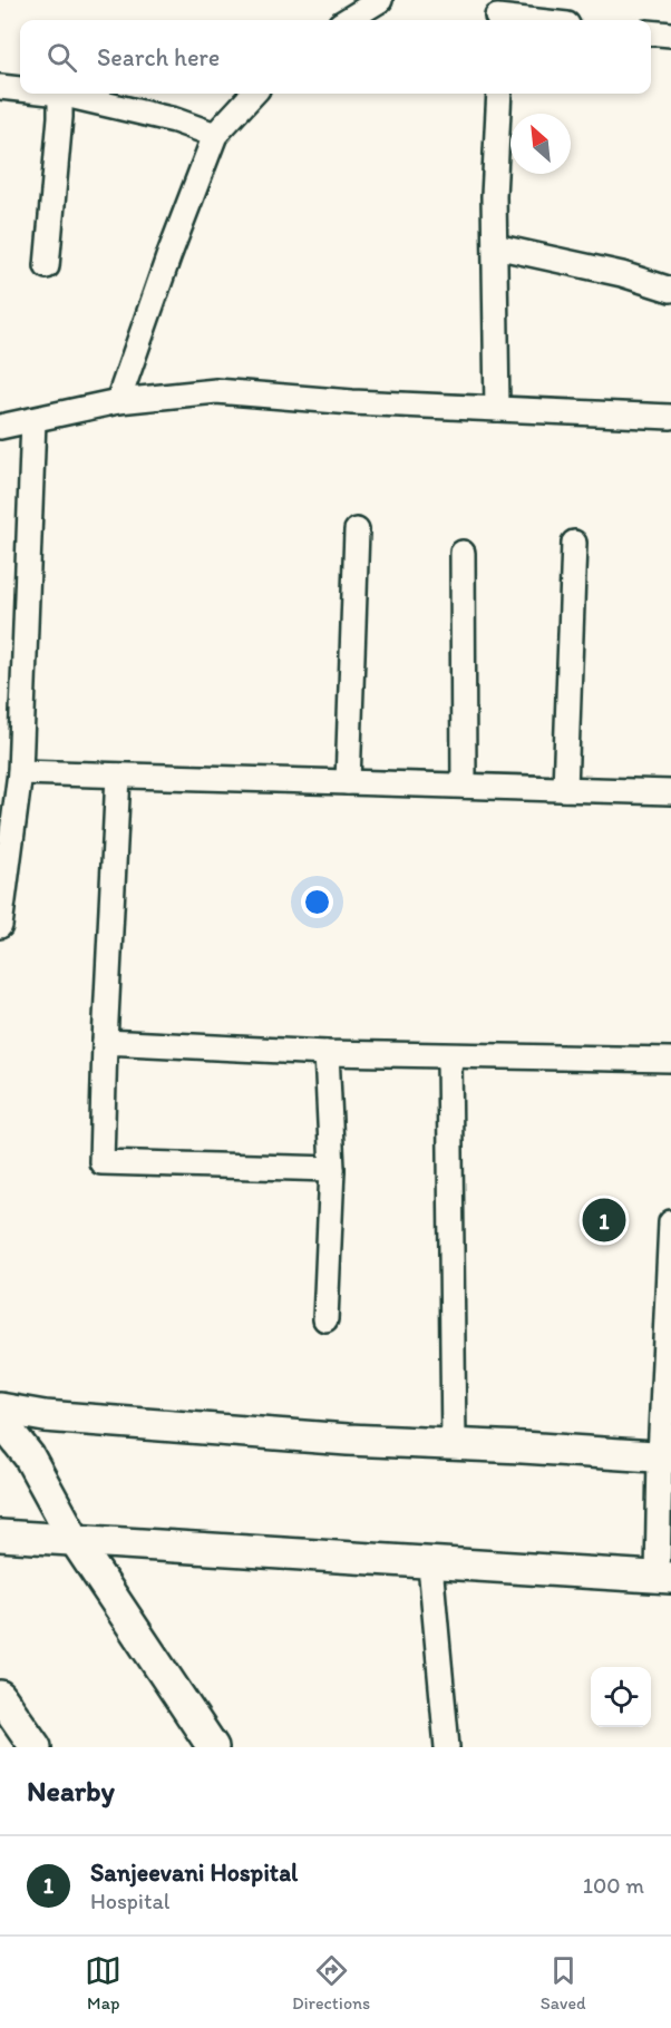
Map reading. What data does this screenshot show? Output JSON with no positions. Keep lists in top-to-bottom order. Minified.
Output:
{"north":"top left","page":{"search":"Search here","pins":"1","heading":"Nearby","list":[{"mark":"1","name":"Sanjeevani Hospital","note":"Hospital","value":"100 m"}],"nav":["Map","Directions","Saved"]}}
